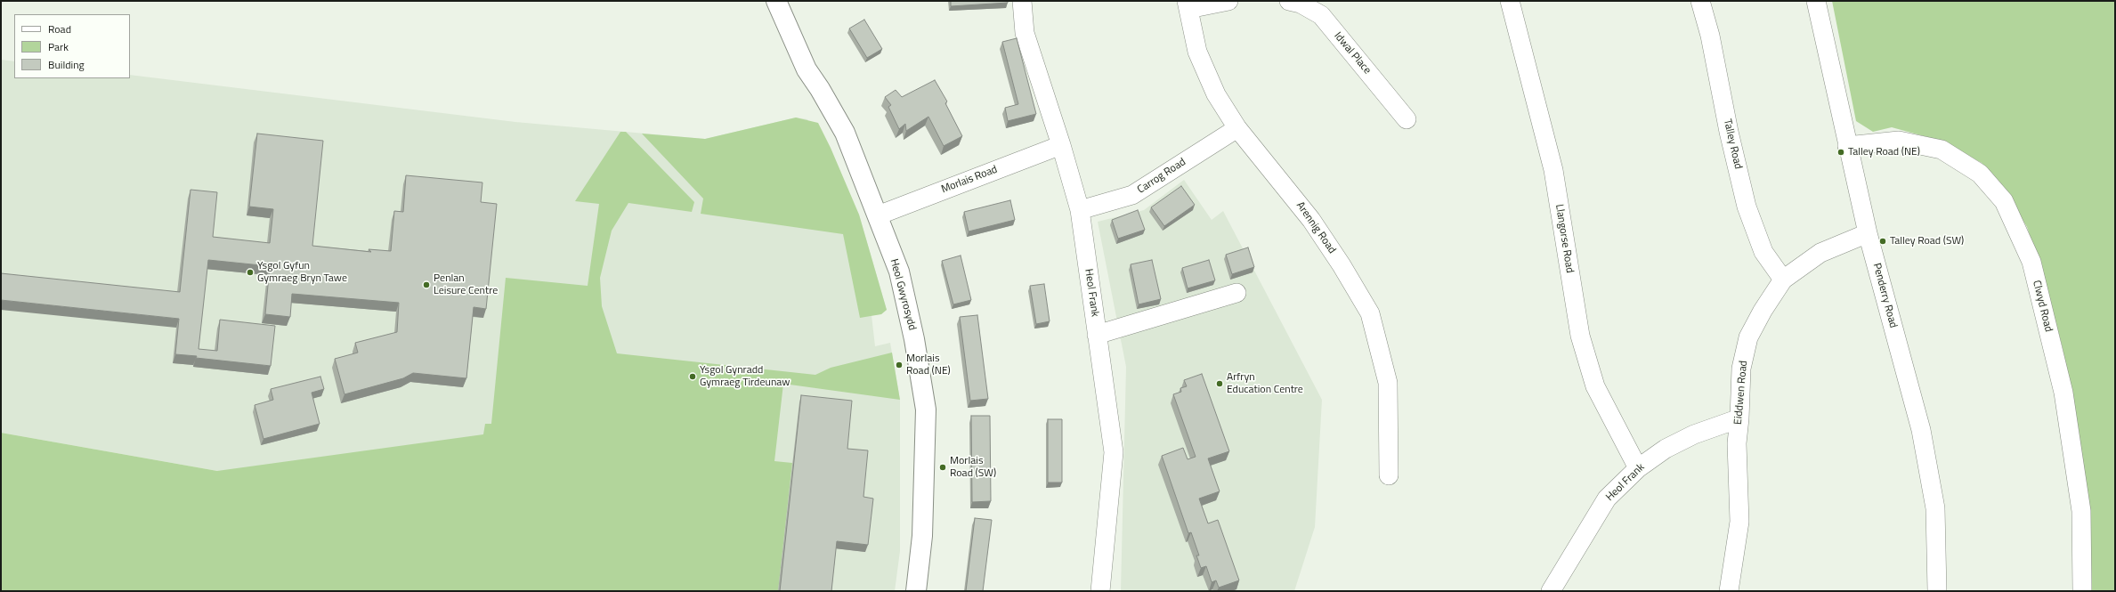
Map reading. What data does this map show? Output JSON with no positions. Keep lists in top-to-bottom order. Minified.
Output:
{"streets":{"street":["Idwal Place","Talley Road","Carrog Road","Morlais Road","Arennig Road","Llangorse Road","Heol Frank","Heol Gwyrosydd","Penderry Road","Clwyd Road","Eiddwen Road"]},"crossings":[["Talley Road","Eiddwen Road"],["Carrog Road","Arennig Road"],["Carrog Road","Heol Frank"],["Morlais Road","Heol Frank"],["Morlais Road","Heol Gwyrosydd"],["Llangorse Road","Heol Frank"],["Heol Frank","Eiddwen Road"],["Penderry Road","Clwyd Road"],["Penderry Road","Eiddwen Road"]],"places":["Talley Road (NE)","Talley Road (SW)","Ysgol Gyfun Gymraeg Bryn Tawe","Penlan Leisure Centre","Morlais Road (NE)","Ysgol Gynradd Gymraeg Tirdeunaw","Arfryn Education Centre","Morlais Road (SW)"],"legend":["Road","Park","Building"]}
